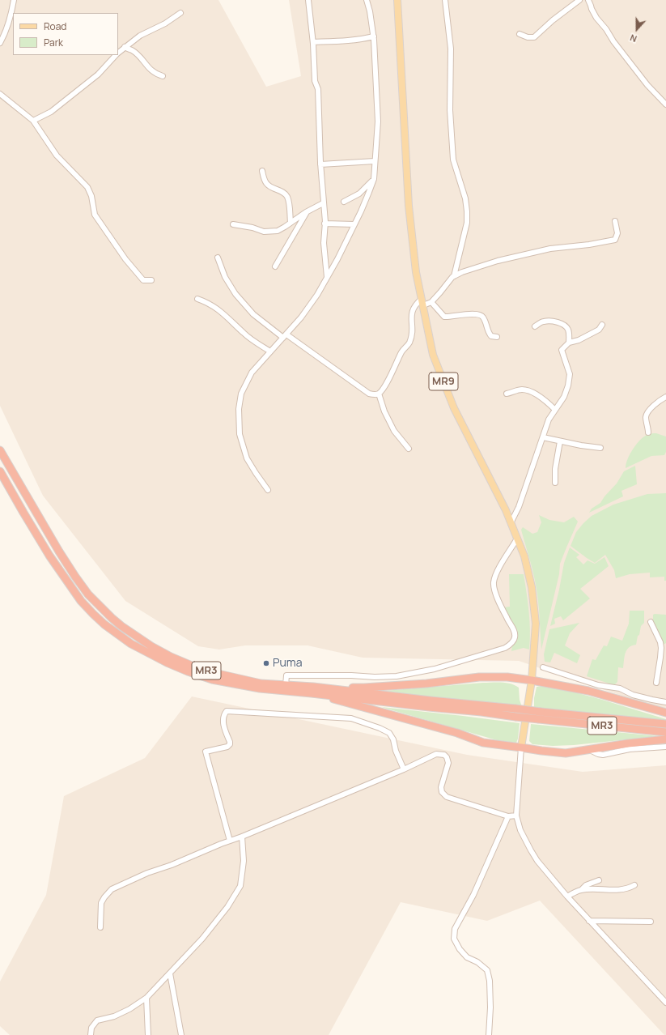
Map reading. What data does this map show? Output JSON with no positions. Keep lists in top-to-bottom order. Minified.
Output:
{"streets":{"highway":["MR3"],"main road":["MR9"]},"places":["Puma"],"legend":["Road","Park"],"north":"bottom"}
